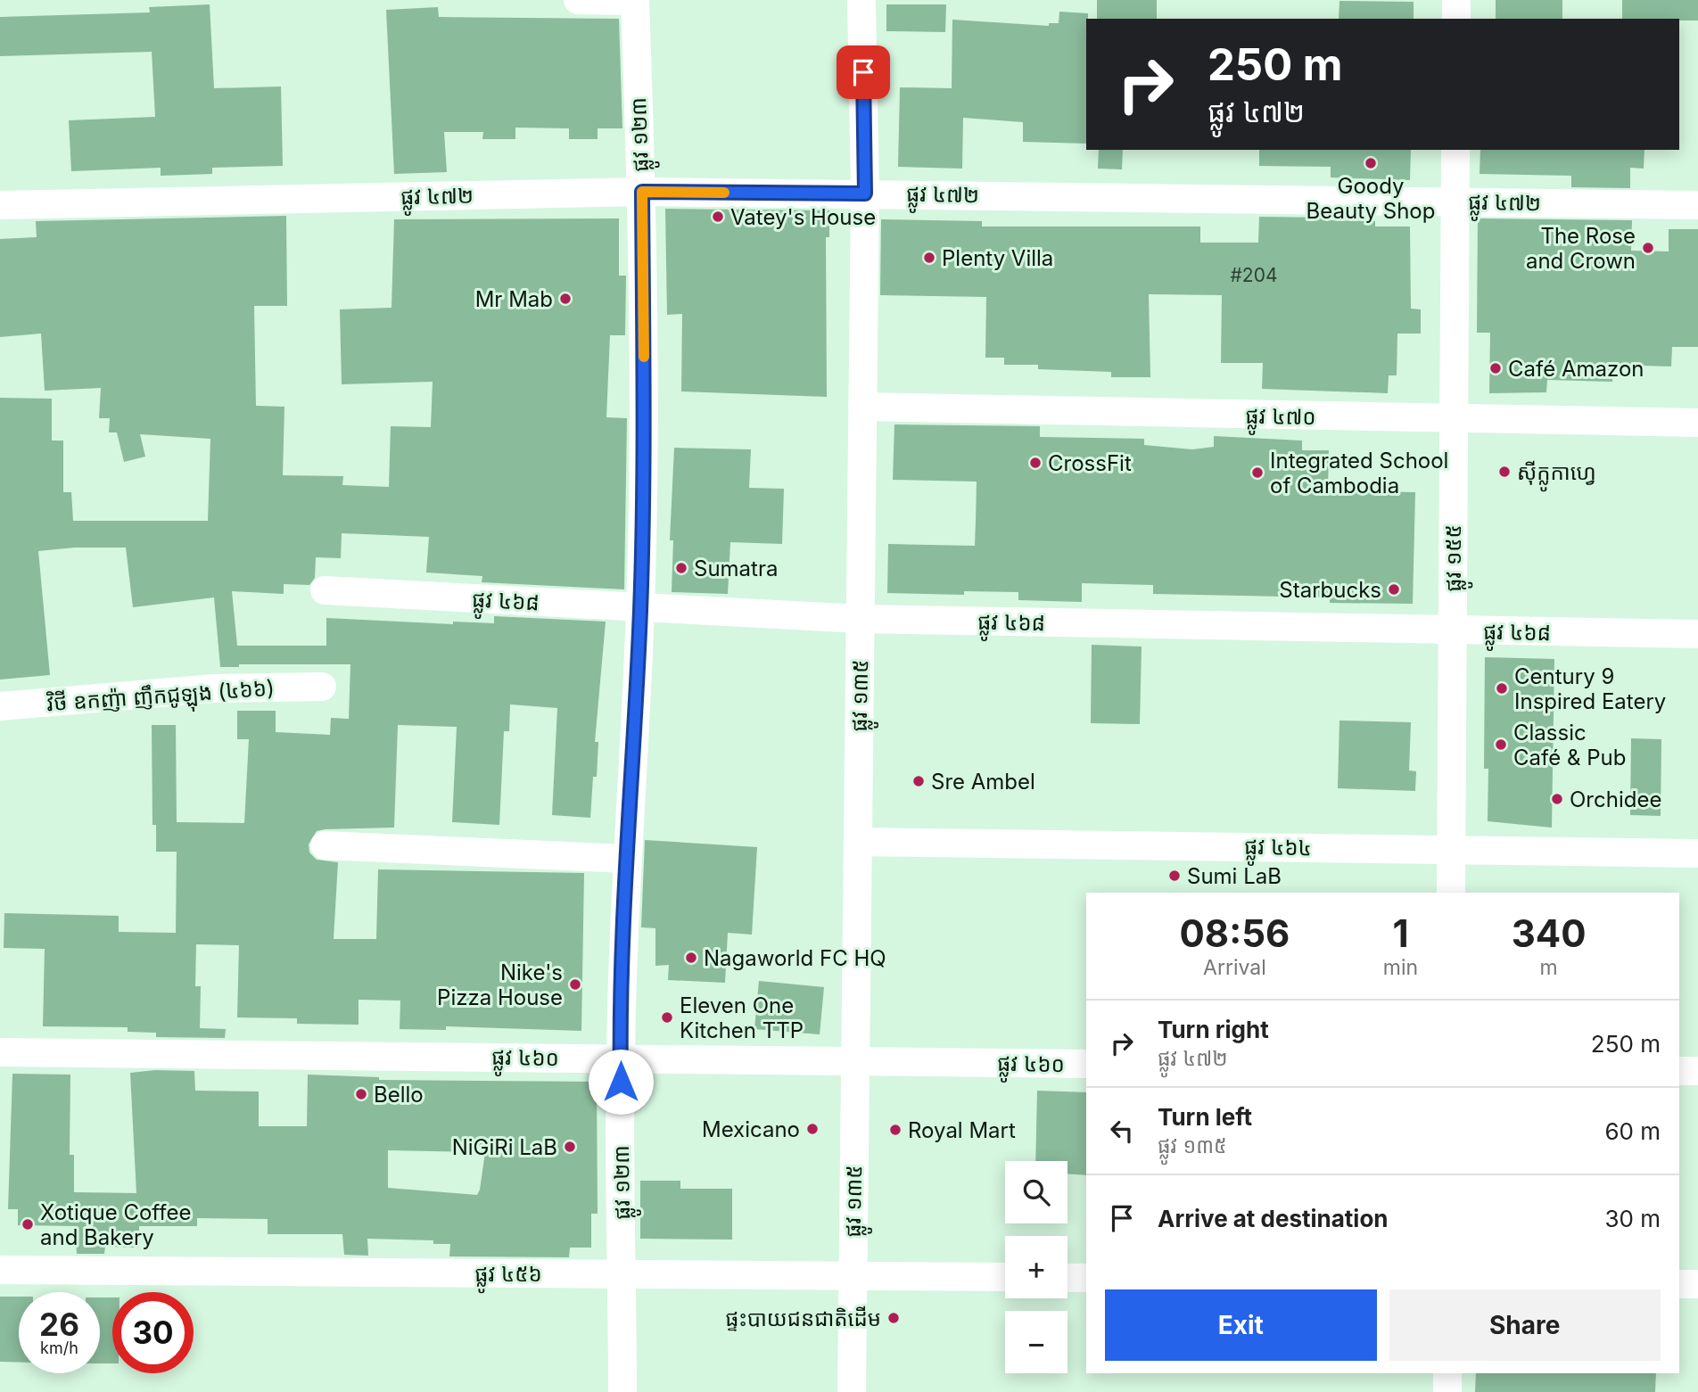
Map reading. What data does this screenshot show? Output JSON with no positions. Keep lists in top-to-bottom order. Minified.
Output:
{"streets":{"street":["ផ្លូវ ១២៣","ផ្លូវ ៤៧២","ផ្លូវ ៤៧០","ផ្លូវ ១៥៥","ផ្លូវ ៤៦៨","វិថី ឧកញ៉ា ញឹកជូឡុង (៤៦៦)","ផ្លូវ ១៣៥","ផ្លូវ ៤៦៤","ផ្លូវ ៤៦០","ផ្លូវ ៤៥៦"]},"crossings":[["ផ្លូវ ១២៣","ផ្លូវ ៤៧២"],["ផ្លូវ ១២៣","ផ្លូវ ៤៦៨"],["ផ្លូវ ១២៣","ផ្លូវ ៤៦០"],["ផ្លូវ ១២៣","ផ្លូវ ៤៥៦"],["ផ្លូវ ៤៧២","ផ្លូវ ១៥៥"],["ផ្លូវ ៤៧២","ផ្លូវ ១៣៥"],["ផ្លូវ ៤៧០","ផ្លូវ ១៥៥"],["ផ្លូវ ៤៧០","ផ្លូវ ១៣៥"],["ផ្លូវ ១៥៥","ផ្លូវ ៤៦៨"],["ផ្លូវ ១៥៥","ផ្លូវ ៤៦៤"],["ផ្លូវ ៤៦៨","ផ្លូវ ១៣៥"],["ផ្លូវ ១៣៥","ផ្លូវ ៤៦៤"],["ផ្លូវ ១៣៥","ផ្លូវ ៤៦០"],["ផ្លូវ ១៣៥","ផ្លូវ ៤៥៦"]],"places":["Goody Beauty Shop","Vatey's House","The Rose and Crown","Plenty Villa","Mr Mab","Café Amazon","CrossFit","ស៊ីក្លូកាហ្វេ","Integrated School of Cambodia","Sumatra","Starbucks","Century 9 Inspired Eatery","Classic Café & Pub","Sre Ambel","Orchidee","Sumi LaB","Nagaworld FC HQ","Nike's Pizza House","Eleven One Kitchen TTP","Bello","Mexicano","Royal Mart","NiGiRi LaB","Xotique Coffee and Bakery","ផ្ទះបាយជនជាតិដើម"],"house_numbers":["#204"],"page":{"turn":["250 m","ផ្លូវ ៤៧២"],"eta":["08:56","Arrival","1","min","340","m"],"list":[{"name":"Turn right","note":"ផ្លូវ ៤៧២","value":"250 m"},{"name":"Turn left","note":"ផ្លូវ ១៣៥","value":"60 m"},{"name":"Arrive at destination","value":"30 m"}],"map_buttons":["+","−"],"buttons":["Exit","Share"],"speed":"26 km/h","limit":"30"}}
